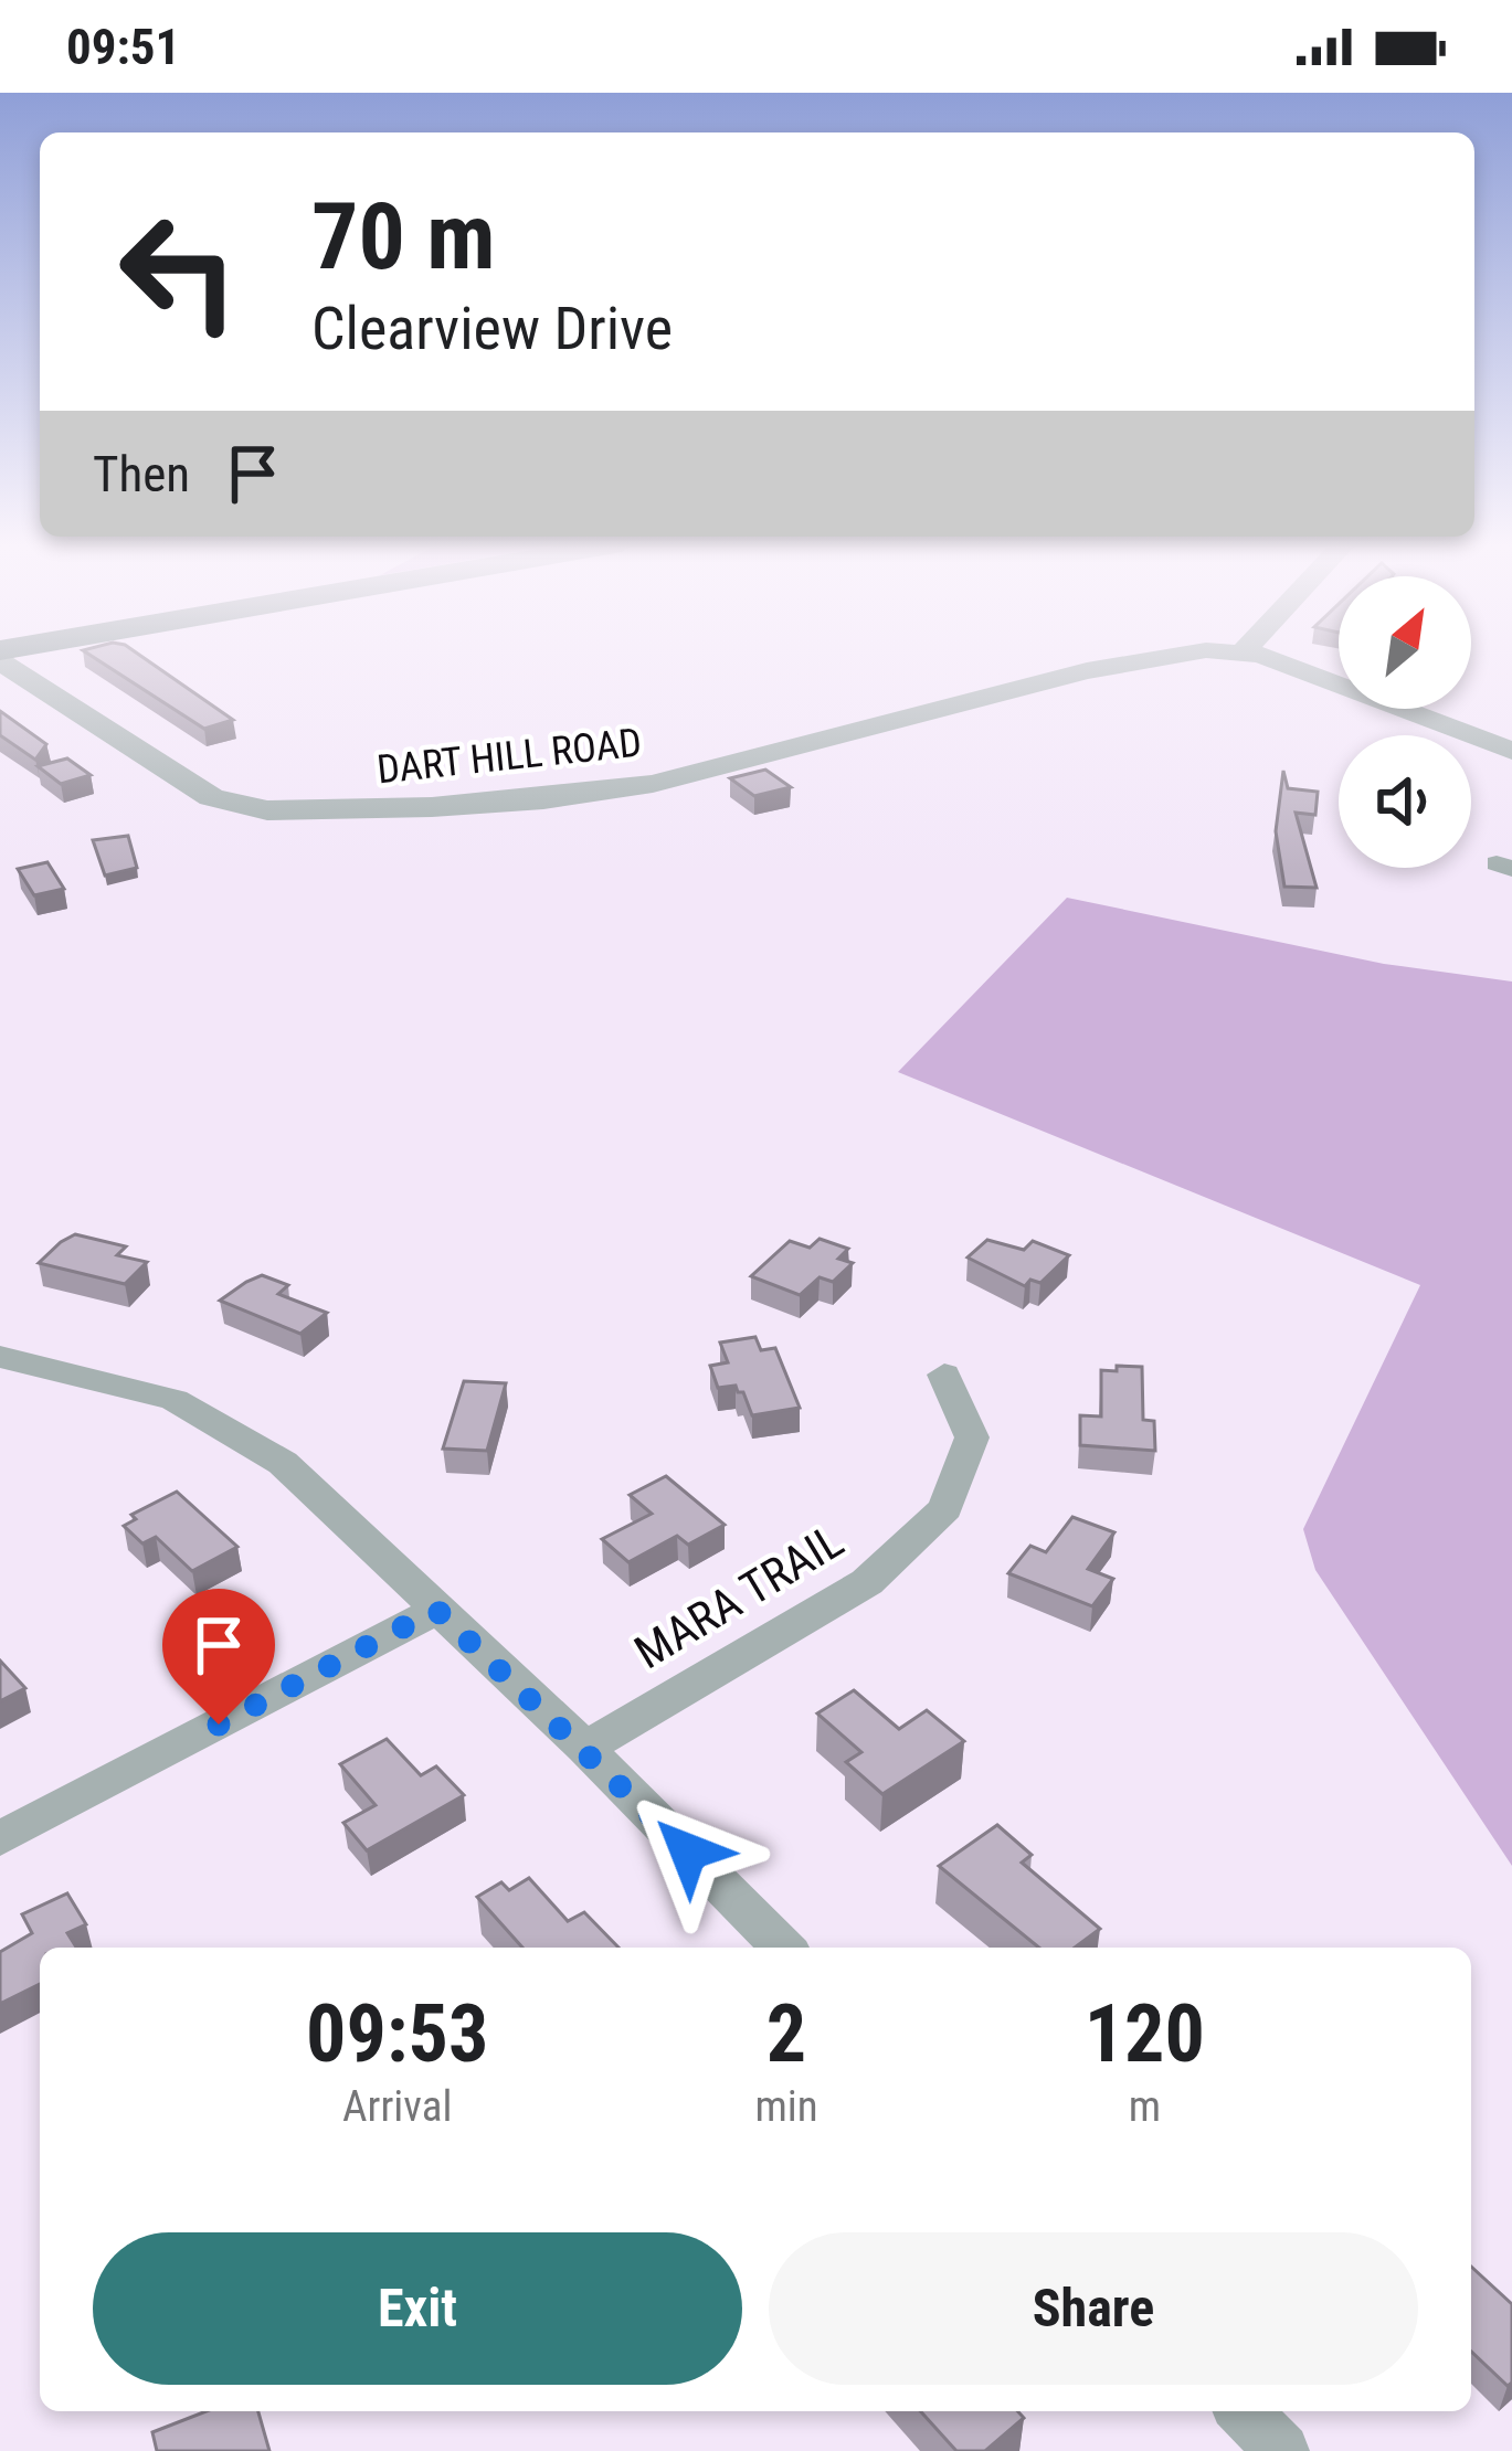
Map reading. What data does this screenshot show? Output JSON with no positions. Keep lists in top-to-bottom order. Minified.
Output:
{"streets":{"street":["DART HILL ROAD","MARA TRAIL"]},"north":"top right","page":{"status":"09:51","turn":["70 m","Clearview Drive"],"then":"Then","eta":["09:53","Arrival","2","min","120","m"],"buttons":["Exit","Share"]}}
